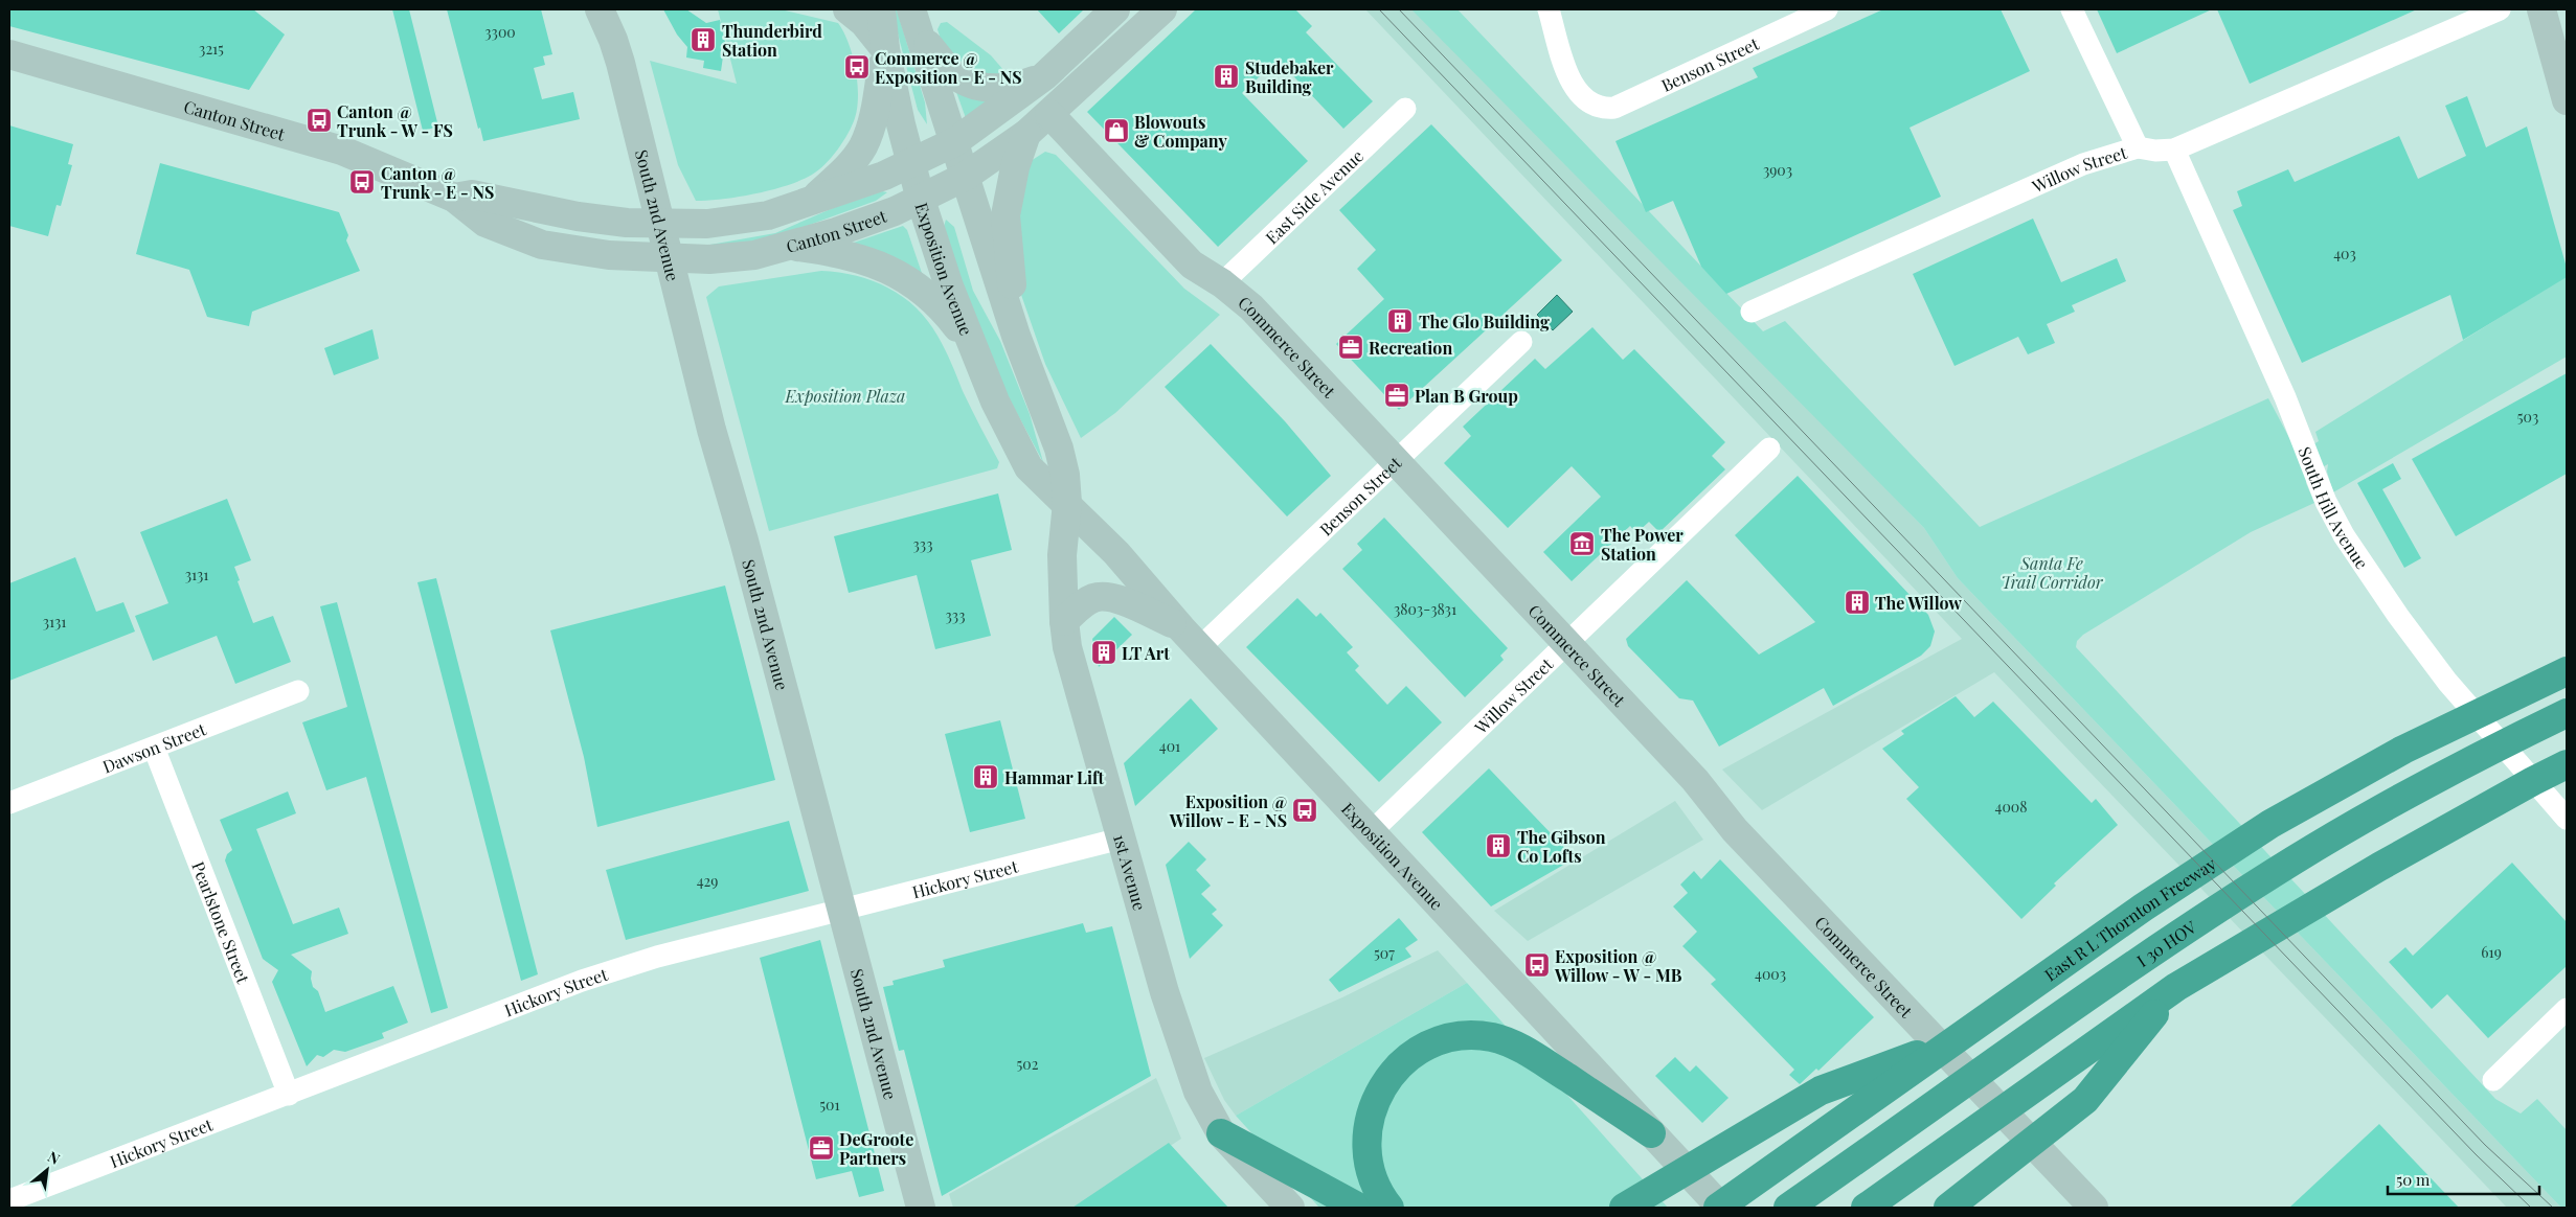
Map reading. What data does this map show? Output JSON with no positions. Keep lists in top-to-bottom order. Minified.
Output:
{"streets":{"highway":["East R L Thornton Freeway","I 30 HOV"],"main road":["Canton Street","South 2nd Avenue","Exposition Avenue","Commerce Street","1st Avenue"],"street":["Benson Street","Willow Street","East Side Avenue","South Hill Avenue","Dawson Street","Hickory Street","Pearlstone Street"]},"crossings":[["Benson Street","Exposition Avenue"],["Benson Street","Commerce Street"],["Canton Street","South 2nd Avenue"],["Canton Street","Exposition Avenue"],["Canton Street","Commerce Street"],["Willow Street","Exposition Avenue"],["Willow Street","Commerce Street"],["Willow Street","South Hill Avenue"],["East Side Avenue","Commerce Street"],["South 2nd Avenue","Hickory Street"],["Exposition Avenue","1st Avenue"],["Exposition Avenue","East R L Thornton Freeway"],["Dawson Street","Pearlstone Street"],["1st Avenue","Hickory Street"],["Hickory Street","Pearlstone Street"]],"parks":["Exposition Plaza","Santa Fe Trail Corridor"],"places":{"building":["Thunderbird Station","Studebaker Building","The Glo Building","The Willow","LT Art","Hammar Lift","The Gibson Co Lofts"],"bus stop":["Commerce @ Exposition - E - NS","Canton @ Trunk - W - FS","Canton @ Trunk - E - NS","Exposition @ Willow - E - NS","Exposition @ Willow - W - MB"],"shop":["Blowouts & Company"],"office":["Recreation","Plan B Group","DeGroote Partners"],"museum":["The Power Station"]},"house_numbers":["3300","3215","3903","403","503","333","3131","3803-3831","333","3131","401","4008","429","619","507","4003","502","501"],"scale_bar":"50 m","north":"top right"}
